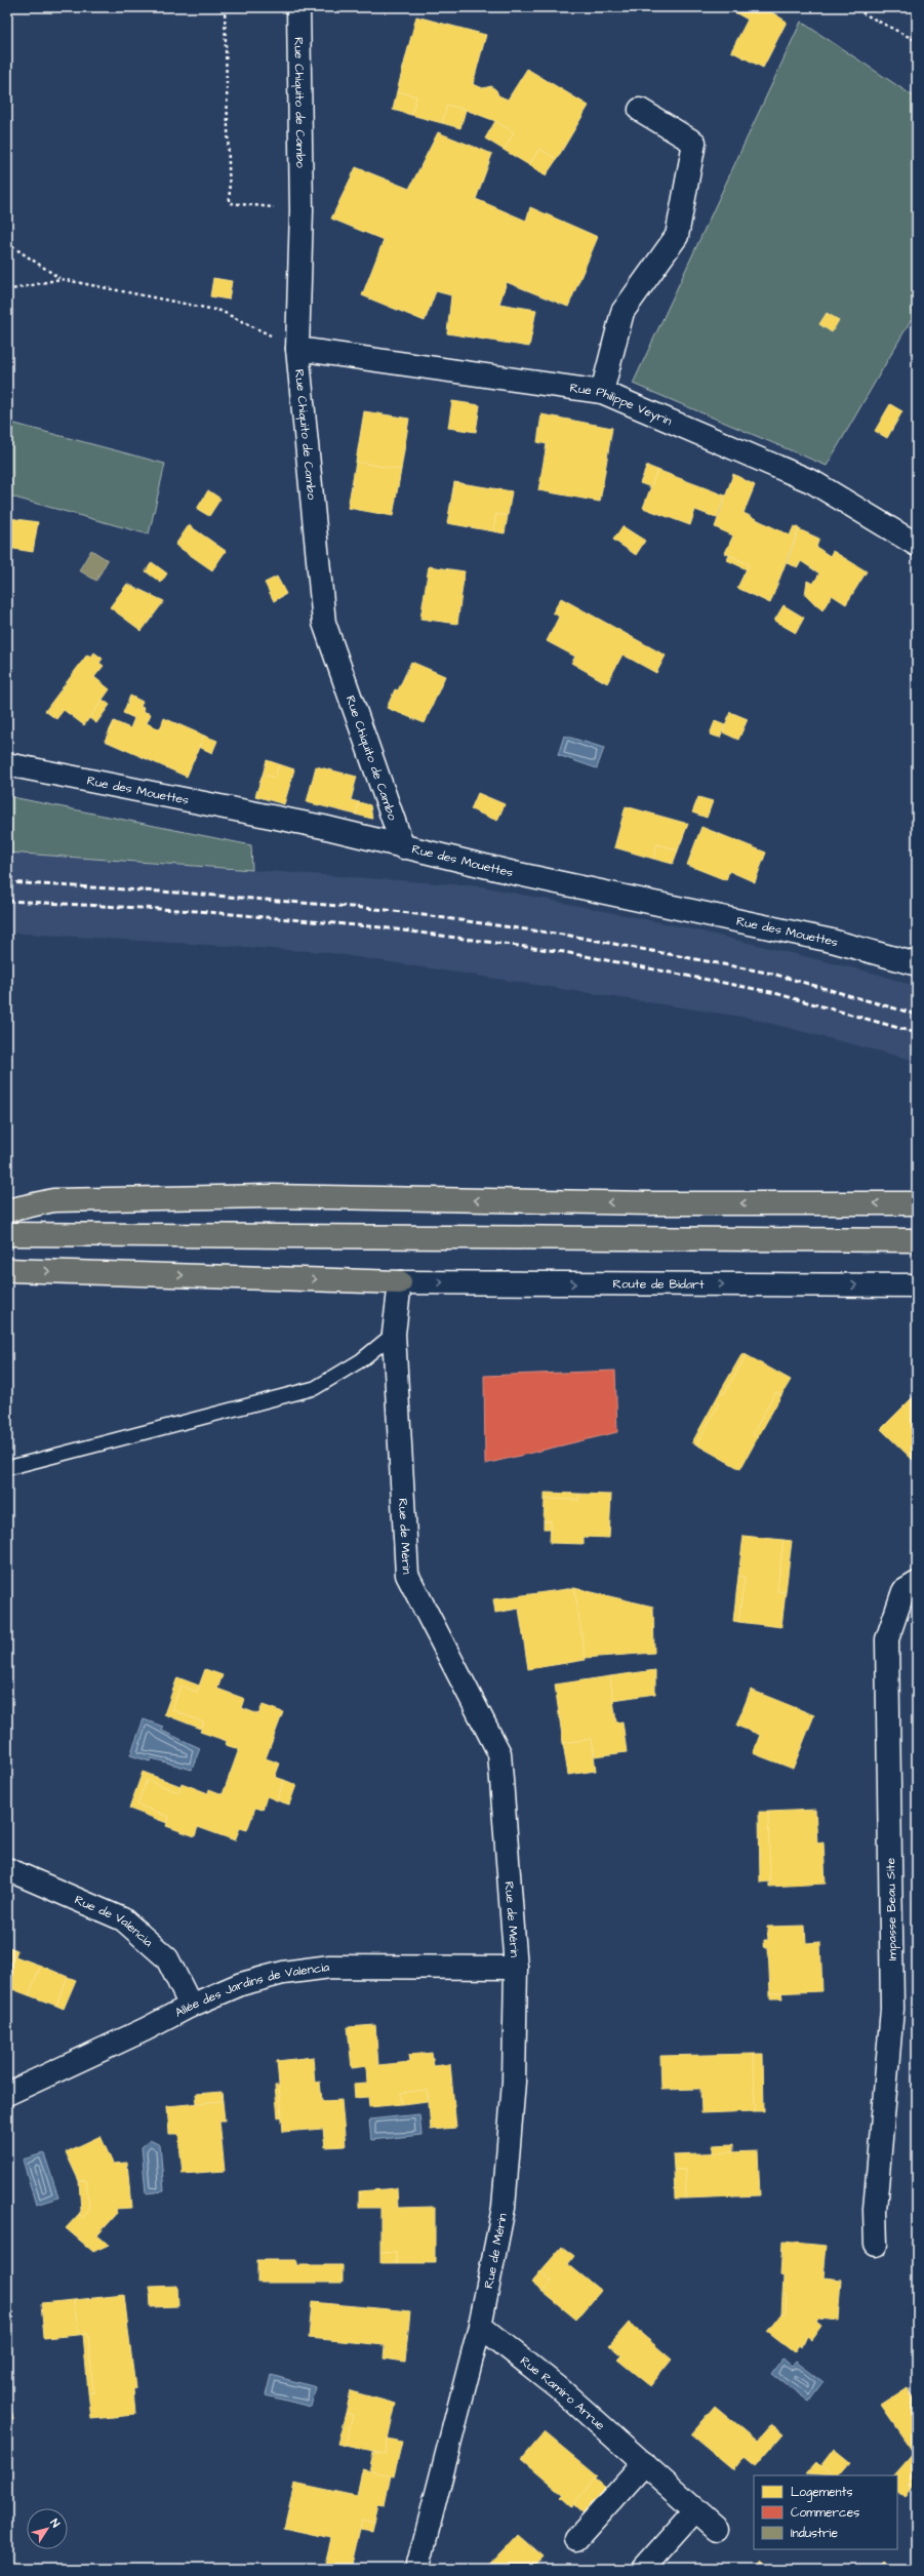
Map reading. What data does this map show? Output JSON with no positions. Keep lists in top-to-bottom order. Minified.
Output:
{"streets":{"street":["Rue Chiquito de Cambo","Rue Philippe Veyrin","Rue des Mouettes","Route de Bidart","Rue de Mérin","Impasse Beau Site","Rue de Valencia","Allée des Jardins de Valencia","Rue Ramiro Arrue"]},"crossings":[["Rue Chiquito de Cambo","Rue Philippe Veyrin"],["Rue Chiquito de Cambo","Rue des Mouettes"],["Route de Bidart","Rue de Mérin"],["Rue de Mérin","Allée des Jardins de Valencia"],["Rue de Mérin","Rue Ramiro Arrue"],["Rue de Valencia","Allée des Jardins de Valencia"]],"one_way":["Route de Bidart"],"legend":["Logements","Commerces","Industrie"],"north":"top right"}
